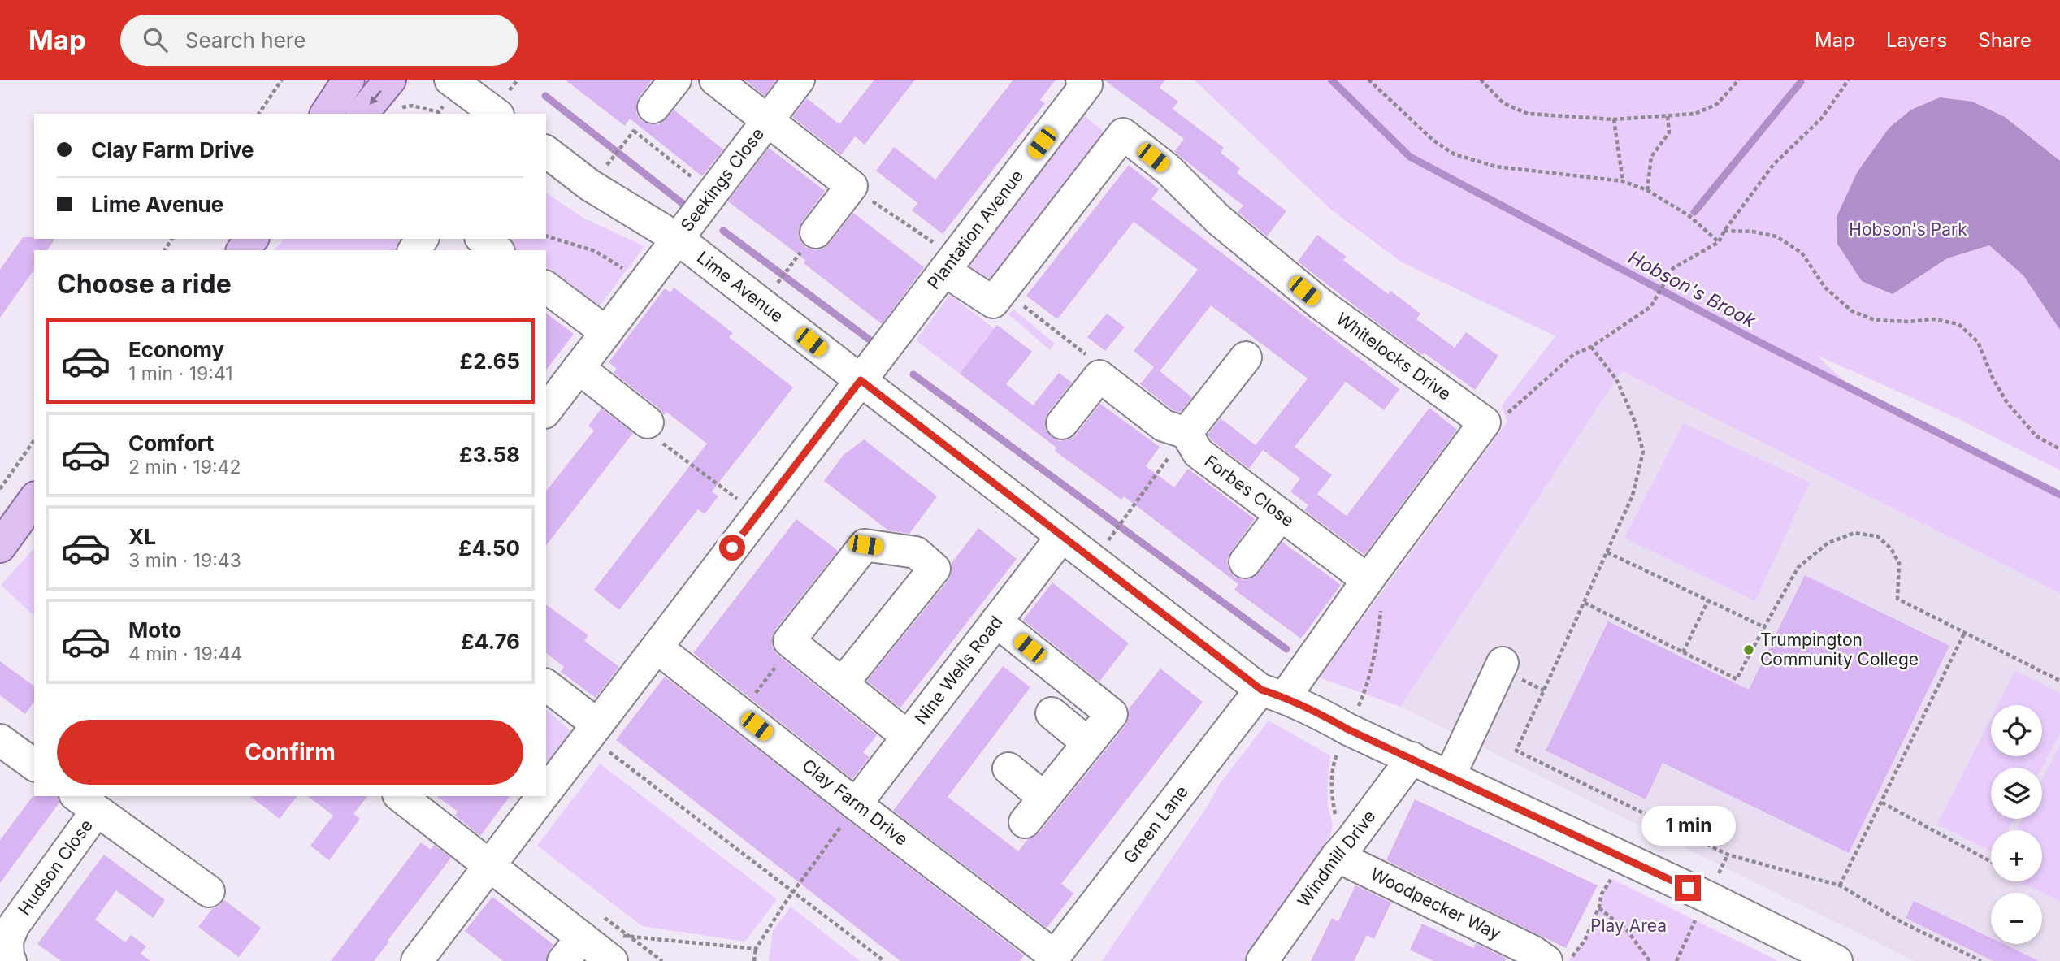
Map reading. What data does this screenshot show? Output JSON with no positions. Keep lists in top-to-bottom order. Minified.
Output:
{"streets":{"street":["Seekings Close","Plantation Avenue","Lime Avenue","Whitelocks Drive","Forbes Close","Nine Wells Road","Clay Farm Drive","Green Lane","Windmill Drive","Hudson Close","Woodpecker Way"]},"crossings":[["Seekings Close","Lime Avenue"],["Plantation Avenue","Lime Avenue"],["Lime Avenue","Nine Wells Road"],["Lime Avenue","Green Lane"],["Lime Avenue","Windmill Drive"],["Nine Wells Road","Clay Farm Drive"],["Clay Farm Drive","Green Lane"],["Windmill Drive","Woodpecker Way"]],"water":["Hobson's Brook"],"parks":["Hobson's Park","Play Area"],"places":["Trumpington Community College"],"page":{"header":"Map","search":"Search here","nav":["Map","Layers","Share"],"banner":["Clay Farm Drive","Lime Avenue"],"heading":"Choose a ride","list":[{"name":"Economy","note":"1 min · 19:41","value":"£2.65"},{"name":"Comfort","note":"2 min · 19:42","value":"£3.58"},{"name":"XL","note":"3 min · 19:43","value":"£4.50"},{"name":"Moto","note":"4 min · 19:44","value":"£4.76"}],"map_buttons":["+","−"],"buttons":"Confirm","bubble":"1 min"}}
